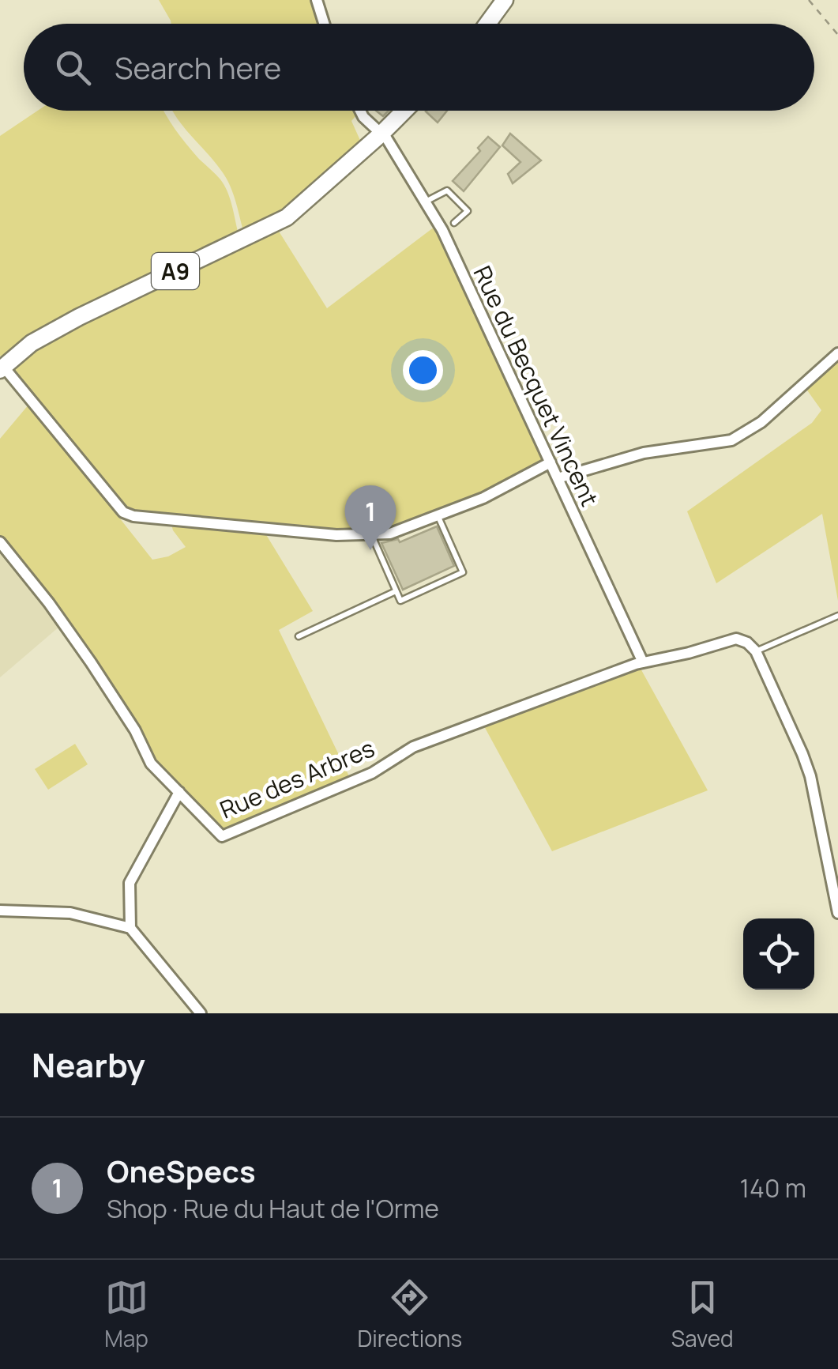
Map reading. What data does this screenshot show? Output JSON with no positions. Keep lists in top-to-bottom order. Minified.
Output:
{"streets":{"main road":["A9"],"street":["Rue du Becquet Vincent","Rue des Arbres"]},"crossings":[["A9","Rue du Becquet Vincent"],["Rue du Becquet Vincent","Rue des Arbres"]],"page":{"search":"Search here","pins":"1","heading":"Nearby","list":[{"mark":"1","name":"OneSpecs","note":"Shop · Rue du Haut de l'Orme","value":"140 m"}],"nav":["Map","Directions","Saved"]}}
